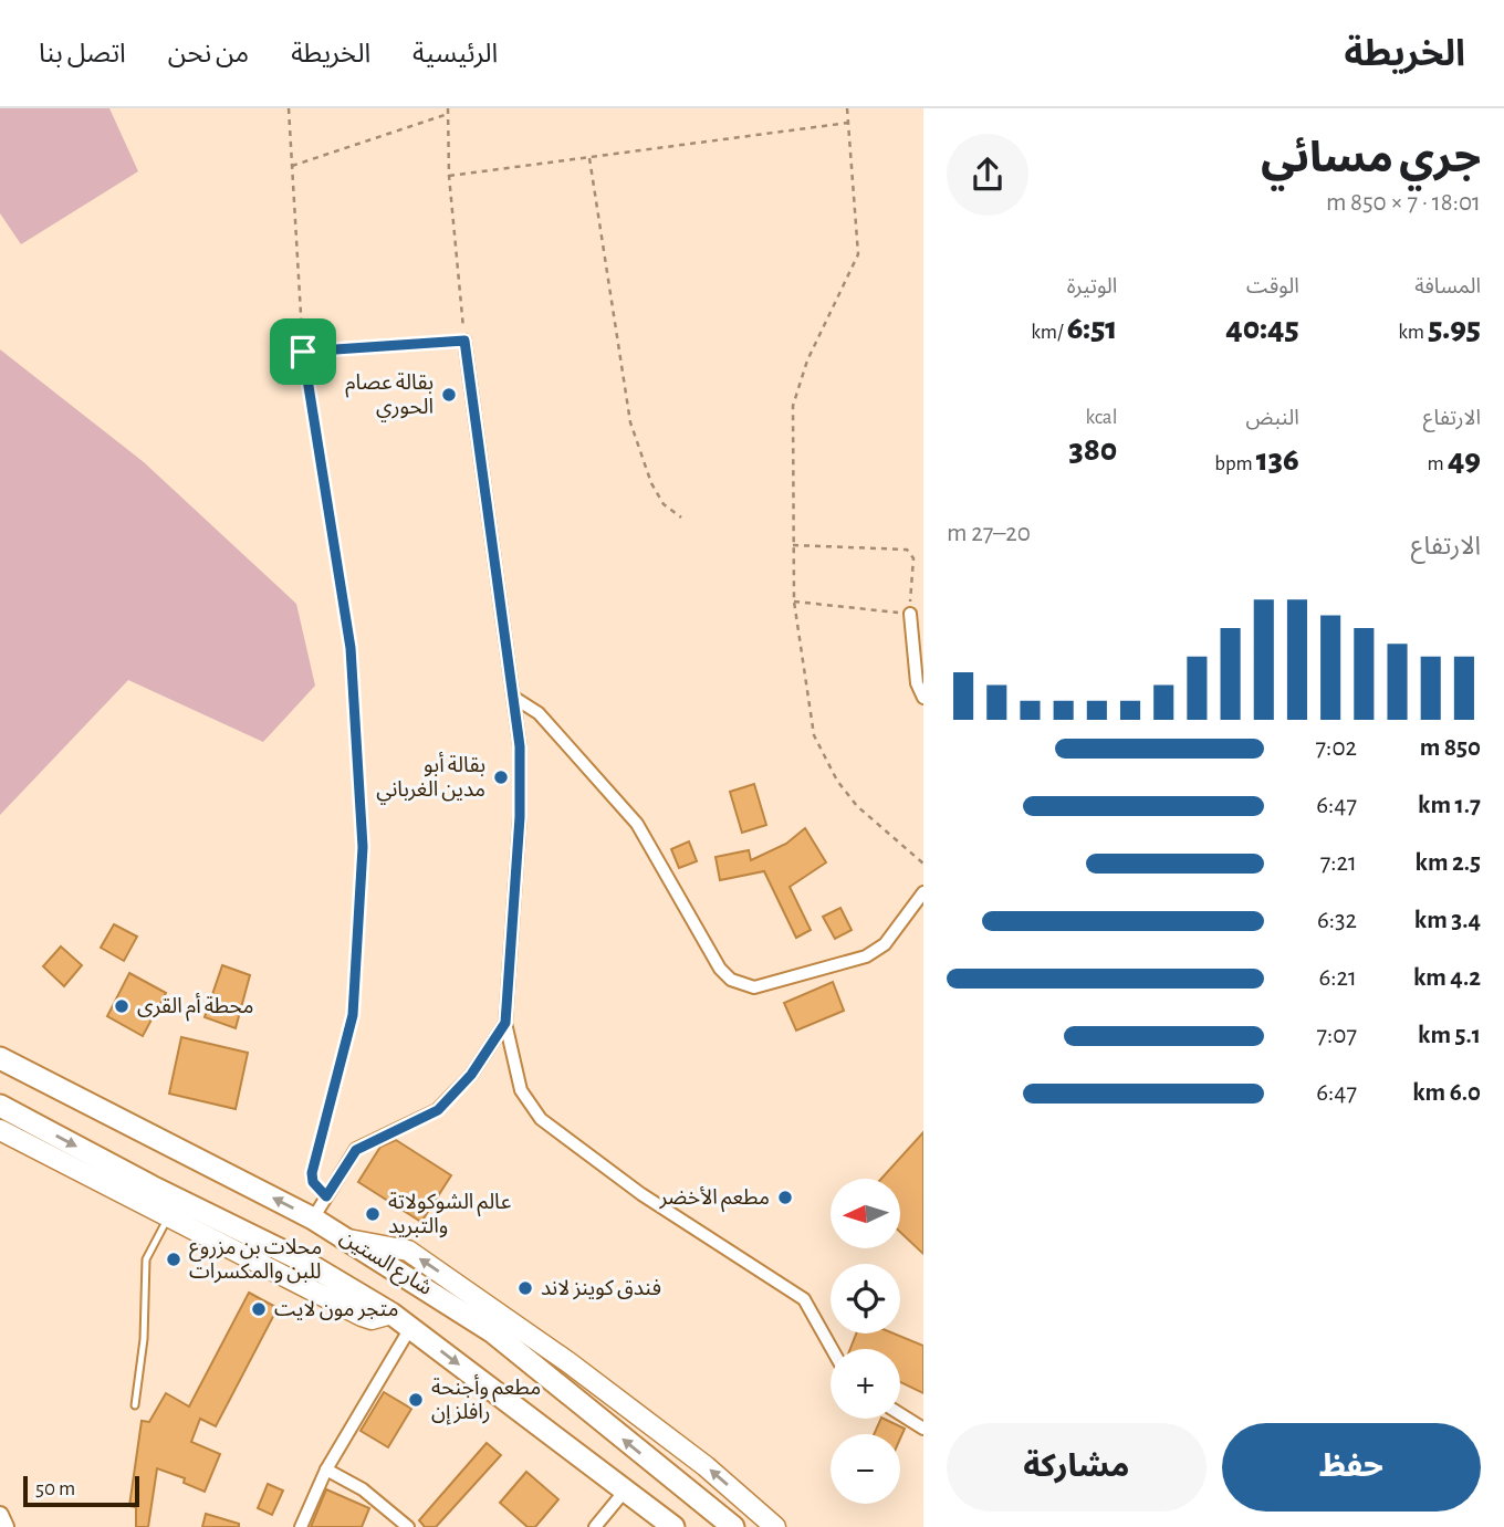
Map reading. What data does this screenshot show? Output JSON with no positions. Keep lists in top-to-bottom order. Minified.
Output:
{"streets":{"highway":["شارع الستين"]},"places":["بقالة عصام الحوري","بقالة أبو مدين الغرباني","محطة أم القرى","مطعم الأخضر","عالم الشوكولاتة والتبريد","محلات بن مزروع للبن والمكسرات","فندق كوينز لاند","متجر مون لايت","مطعم وأجنحة رافلز إن"],"scale_bar":"50 m","north":"left","page":{"header":"الخريطة","nav":["الرئيسية","الخريطة","من نحن","اتصل بنا"],"heading":["جري مسائي","18:01 · 7 × 850 m"],"stats":[["المسافة","5.95 km"],["الوقت","40:45"],["الوتيرة","6:51 /km"],["الارتفاع","49 m"],["النبض","136 bpm"],["kcal","380"]],"chart":["الارتفاع","20–27 m"],"list":[{"name":"850 m","note":"7:02"},{"name":"1.7 km","note":"6:47"},{"name":"2.5 km","note":"7:21"},{"name":"3.4 km","note":"6:32"},{"name":"4.2 km","note":"6:21"},{"name":"5.1 km","note":"7:07"},{"name":"6.0 km","note":"6:47"}],"map_buttons":["+","−"],"buttons":["حفظ","مشاركة"],"scale":"50 m"}}
